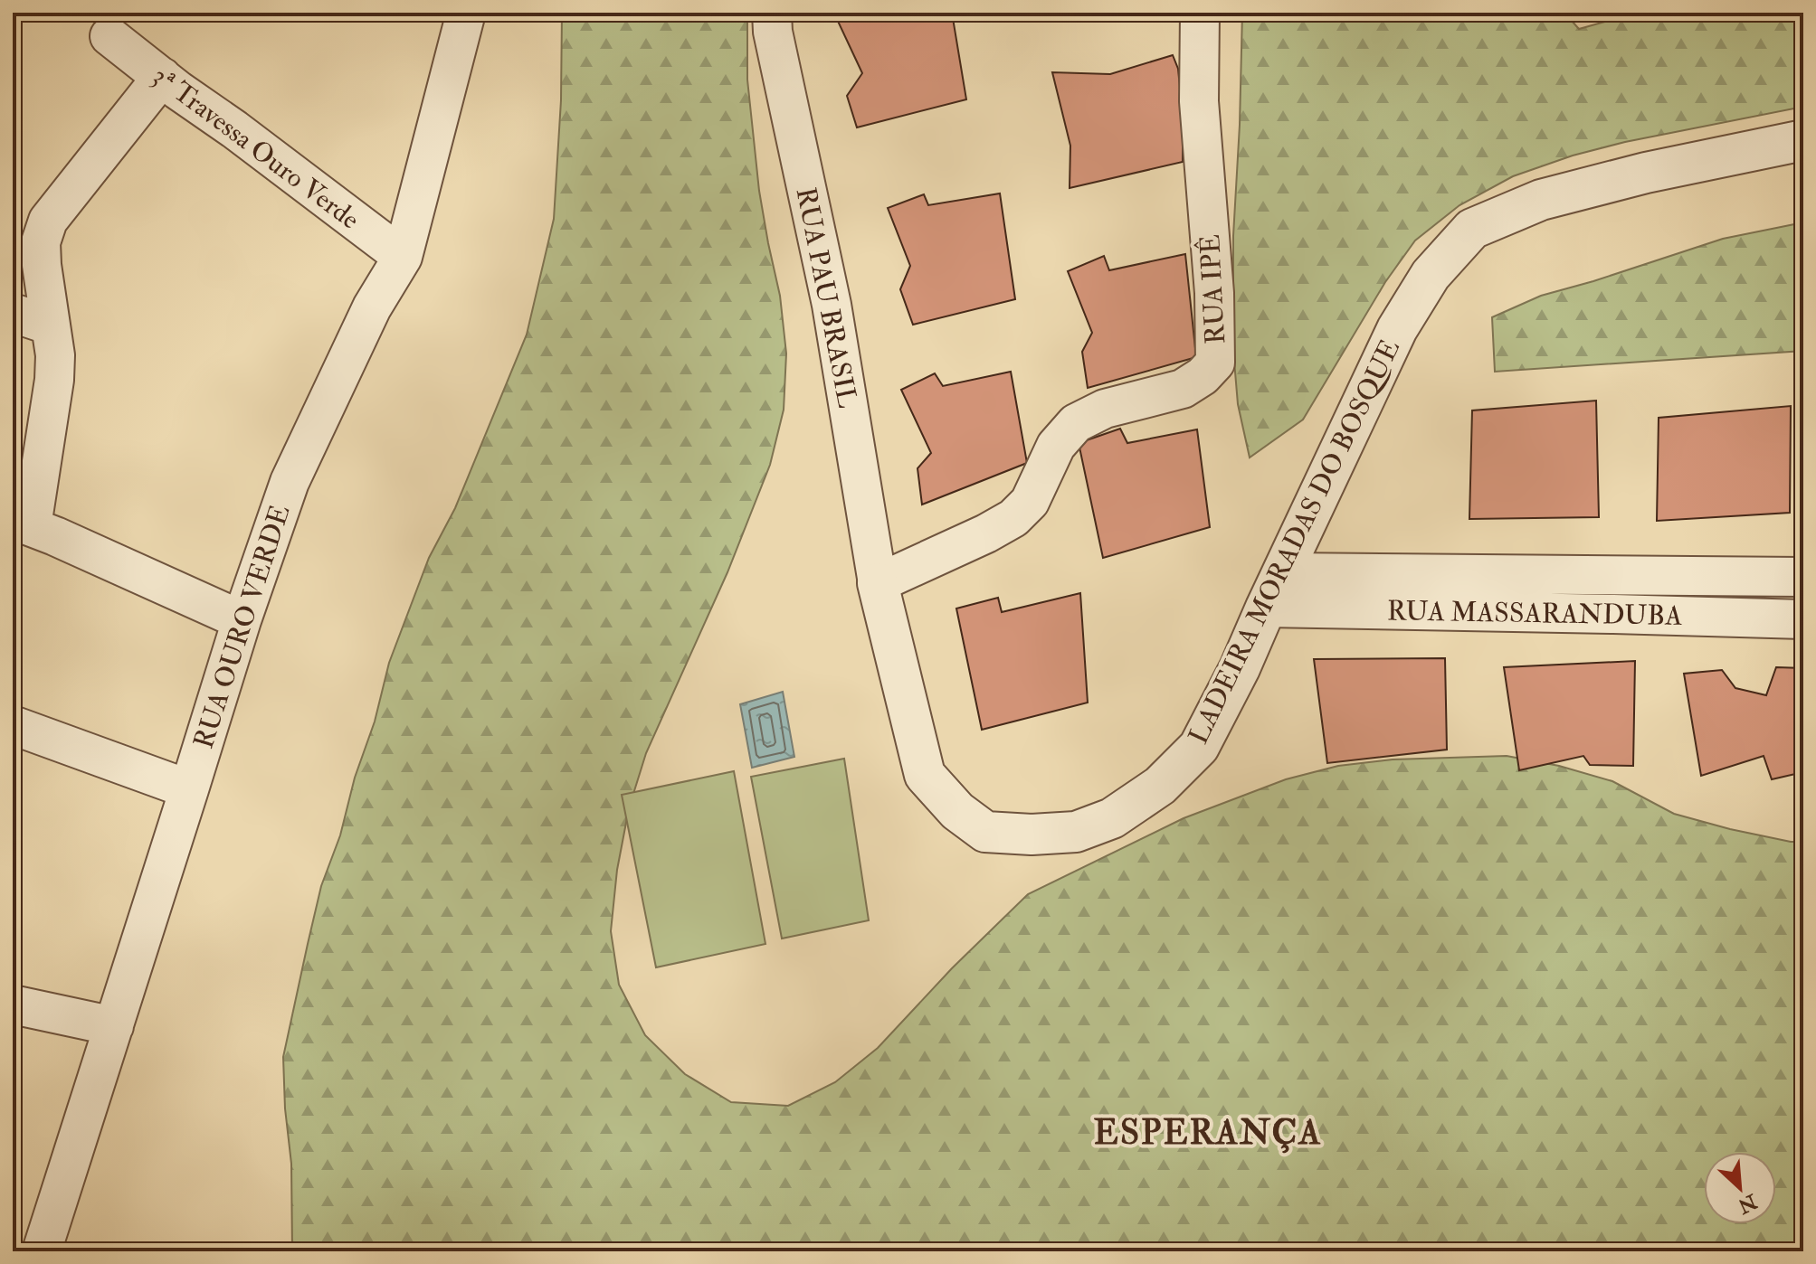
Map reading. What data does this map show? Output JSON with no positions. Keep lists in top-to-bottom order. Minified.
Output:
{"streets":{"street":["3ª Travessa Ouro Verde","RUA IPÊ","RUA PAU BRASIL","LADEIRA MORADAS DO BOSQUE","RUA MASSARANDUBA","RUA OURO VERDE"]},"crossings":[["3ª Travessa Ouro Verde","RUA OURO VERDE"],["RUA IPÊ","RUA PAU BRASIL"],["RUA IPÊ","LADEIRA MORADAS DO BOSQUE"],["RUA PAU BRASIL","LADEIRA MORADAS DO BOSQUE"],["LADEIRA MORADAS DO BOSQUE","RUA MASSARANDUBA"]],"districts":["ESPERANÇA"],"north":"bottom right"}
